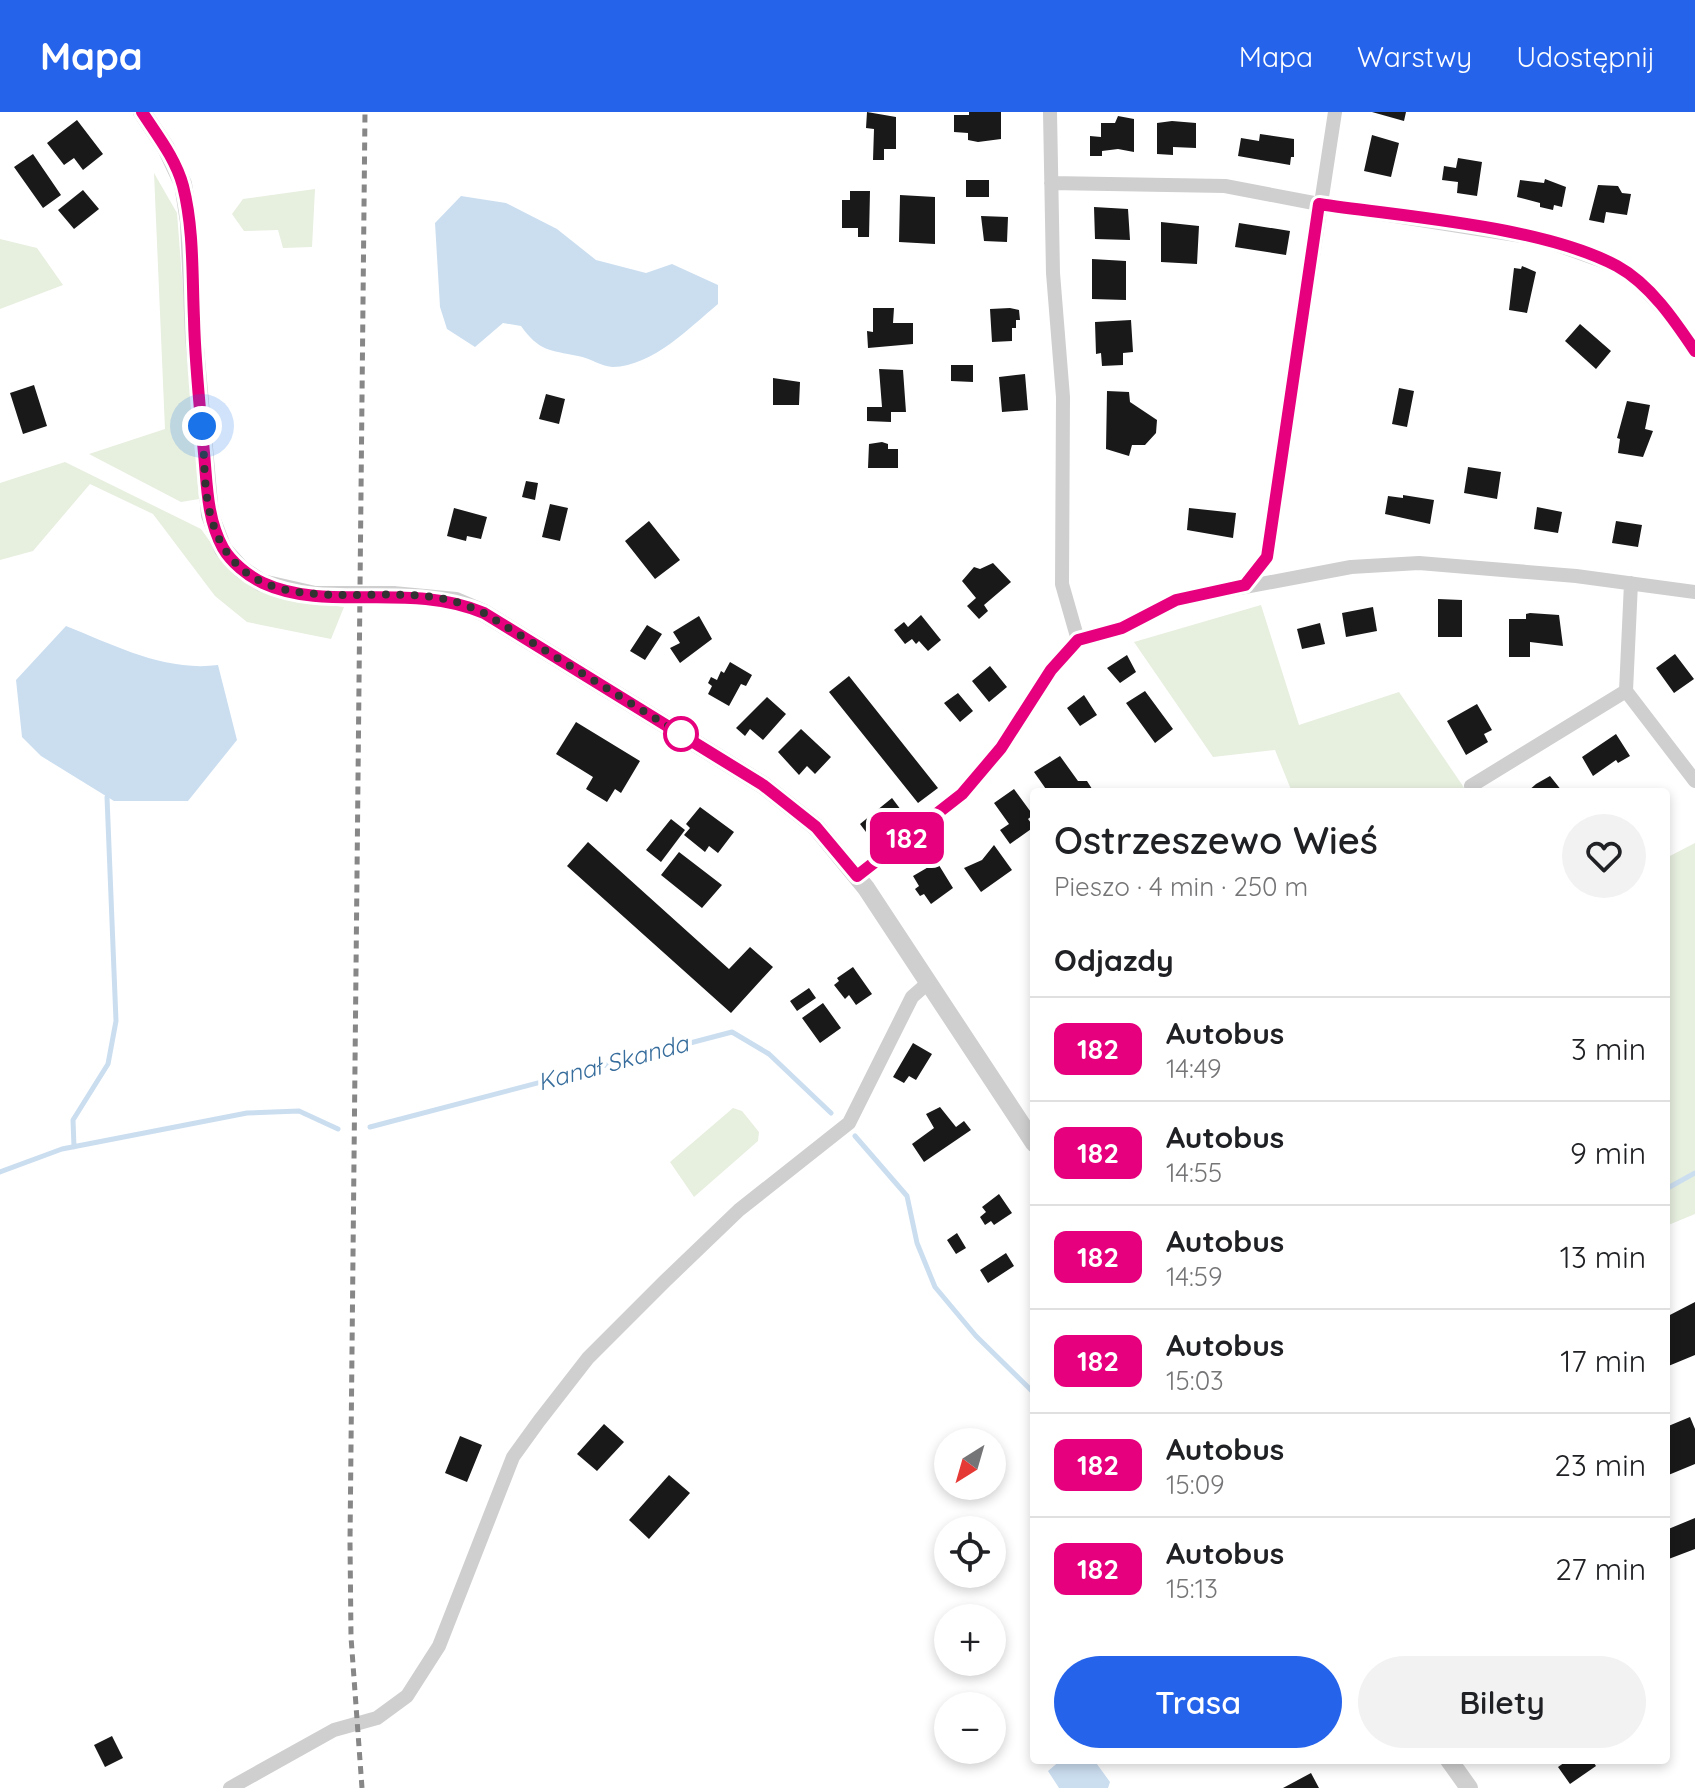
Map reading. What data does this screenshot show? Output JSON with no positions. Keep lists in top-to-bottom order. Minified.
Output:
{"water":["Kanał Skanda"],"lines":["bus line 182"],"north":"bottom left","page":{"header":"Mapa","nav":["Mapa","Warstwy","Udostępnij"],"on_map":"182","heading":[["Ostrzeszewo Wieś","Pieszo · 4 min · 250 m"],"Odjazdy"],"list":[{"mark":"182","name":"Autobus","note":"14:49","value":"3 min"},{"mark":"182","name":"Autobus","note":"14:55","value":"9 min"},{"mark":"182","name":"Autobus","note":"14:59","value":"13 min"},{"mark":"182","name":"Autobus","note":"15:03","value":"17 min"},{"mark":"182","name":"Autobus","note":"15:09","value":"23 min"},{"mark":"182","name":"Autobus","note":"15:13","value":"27 min"}],"map_buttons":["+","−"],"buttons":["Trasa","Bilety"]}}
